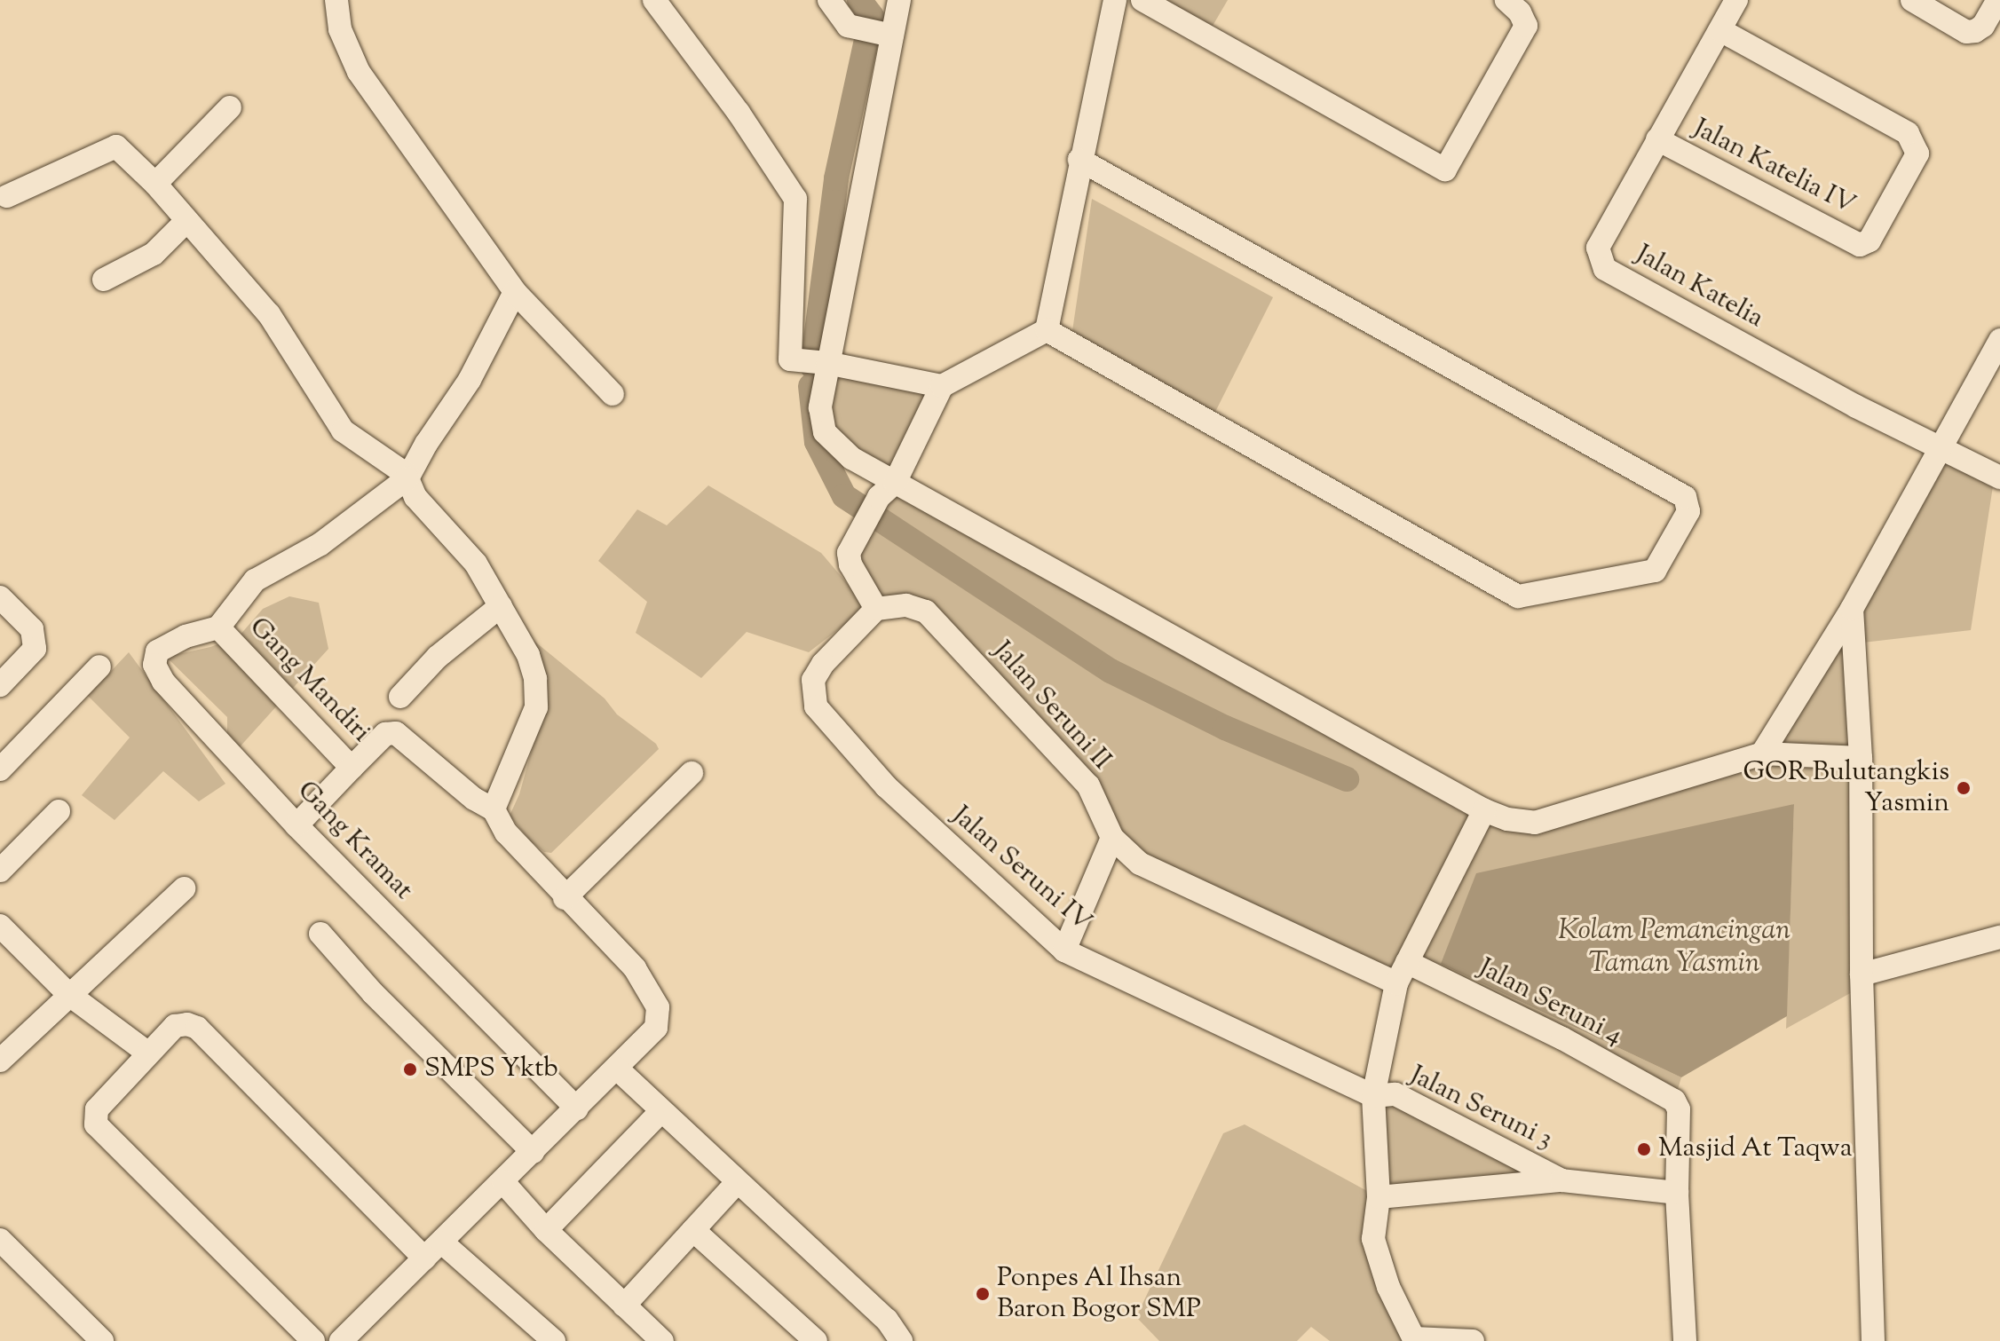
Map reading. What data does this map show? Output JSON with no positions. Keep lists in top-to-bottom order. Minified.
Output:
{"streets":{"street":["Jalan Katelia IV","Jalan Katelia","Gang Mandiri","Jalan Seruni II","Gang Kramat","Jalan Seruni IV","Jalan Seruni 4","Jalan Seruni 3"]},"crossings":[["Jalan Katelia IV","Jalan Katelia"],["Gang Mandiri","Gang Kramat"],["Jalan Seruni II","Jalan Seruni IV"],["Jalan Seruni IV","Jalan Seruni 3"],["Jalan Seruni 4","Jalan Seruni 3"]],"water":["Kolam Pemancingan Taman Yasmin"],"places":["GOR Bulutangkis Yasmin","SMPS Yktb","Masjid At Taqwa","Ponpes Al Ihsan Baron Bogor SMP"]}
